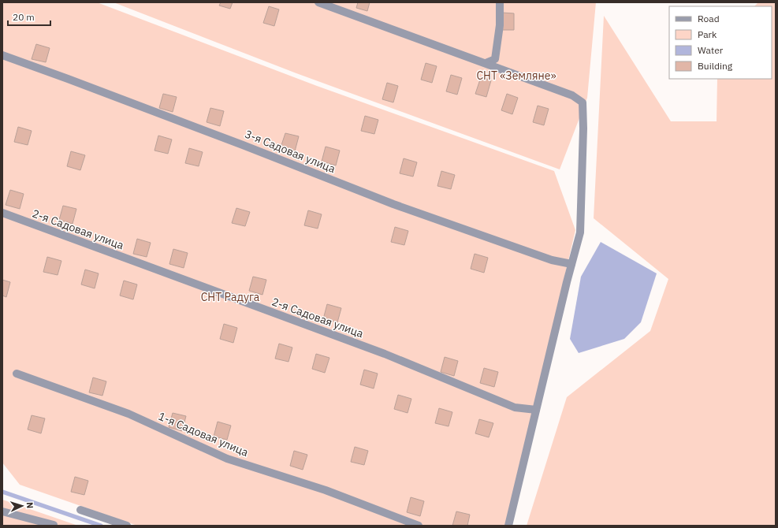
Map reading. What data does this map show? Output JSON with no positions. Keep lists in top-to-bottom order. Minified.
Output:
{"streets":{"street":["3-я Садовая улица","2-я Садовая улица","1-я Садовая улица"]},"parks":["СНТ «Земляне»","СНТ Радуга"],"legend":["Road","Park","Water","Building"],"scale_bar":"20 m","north":"right"}
